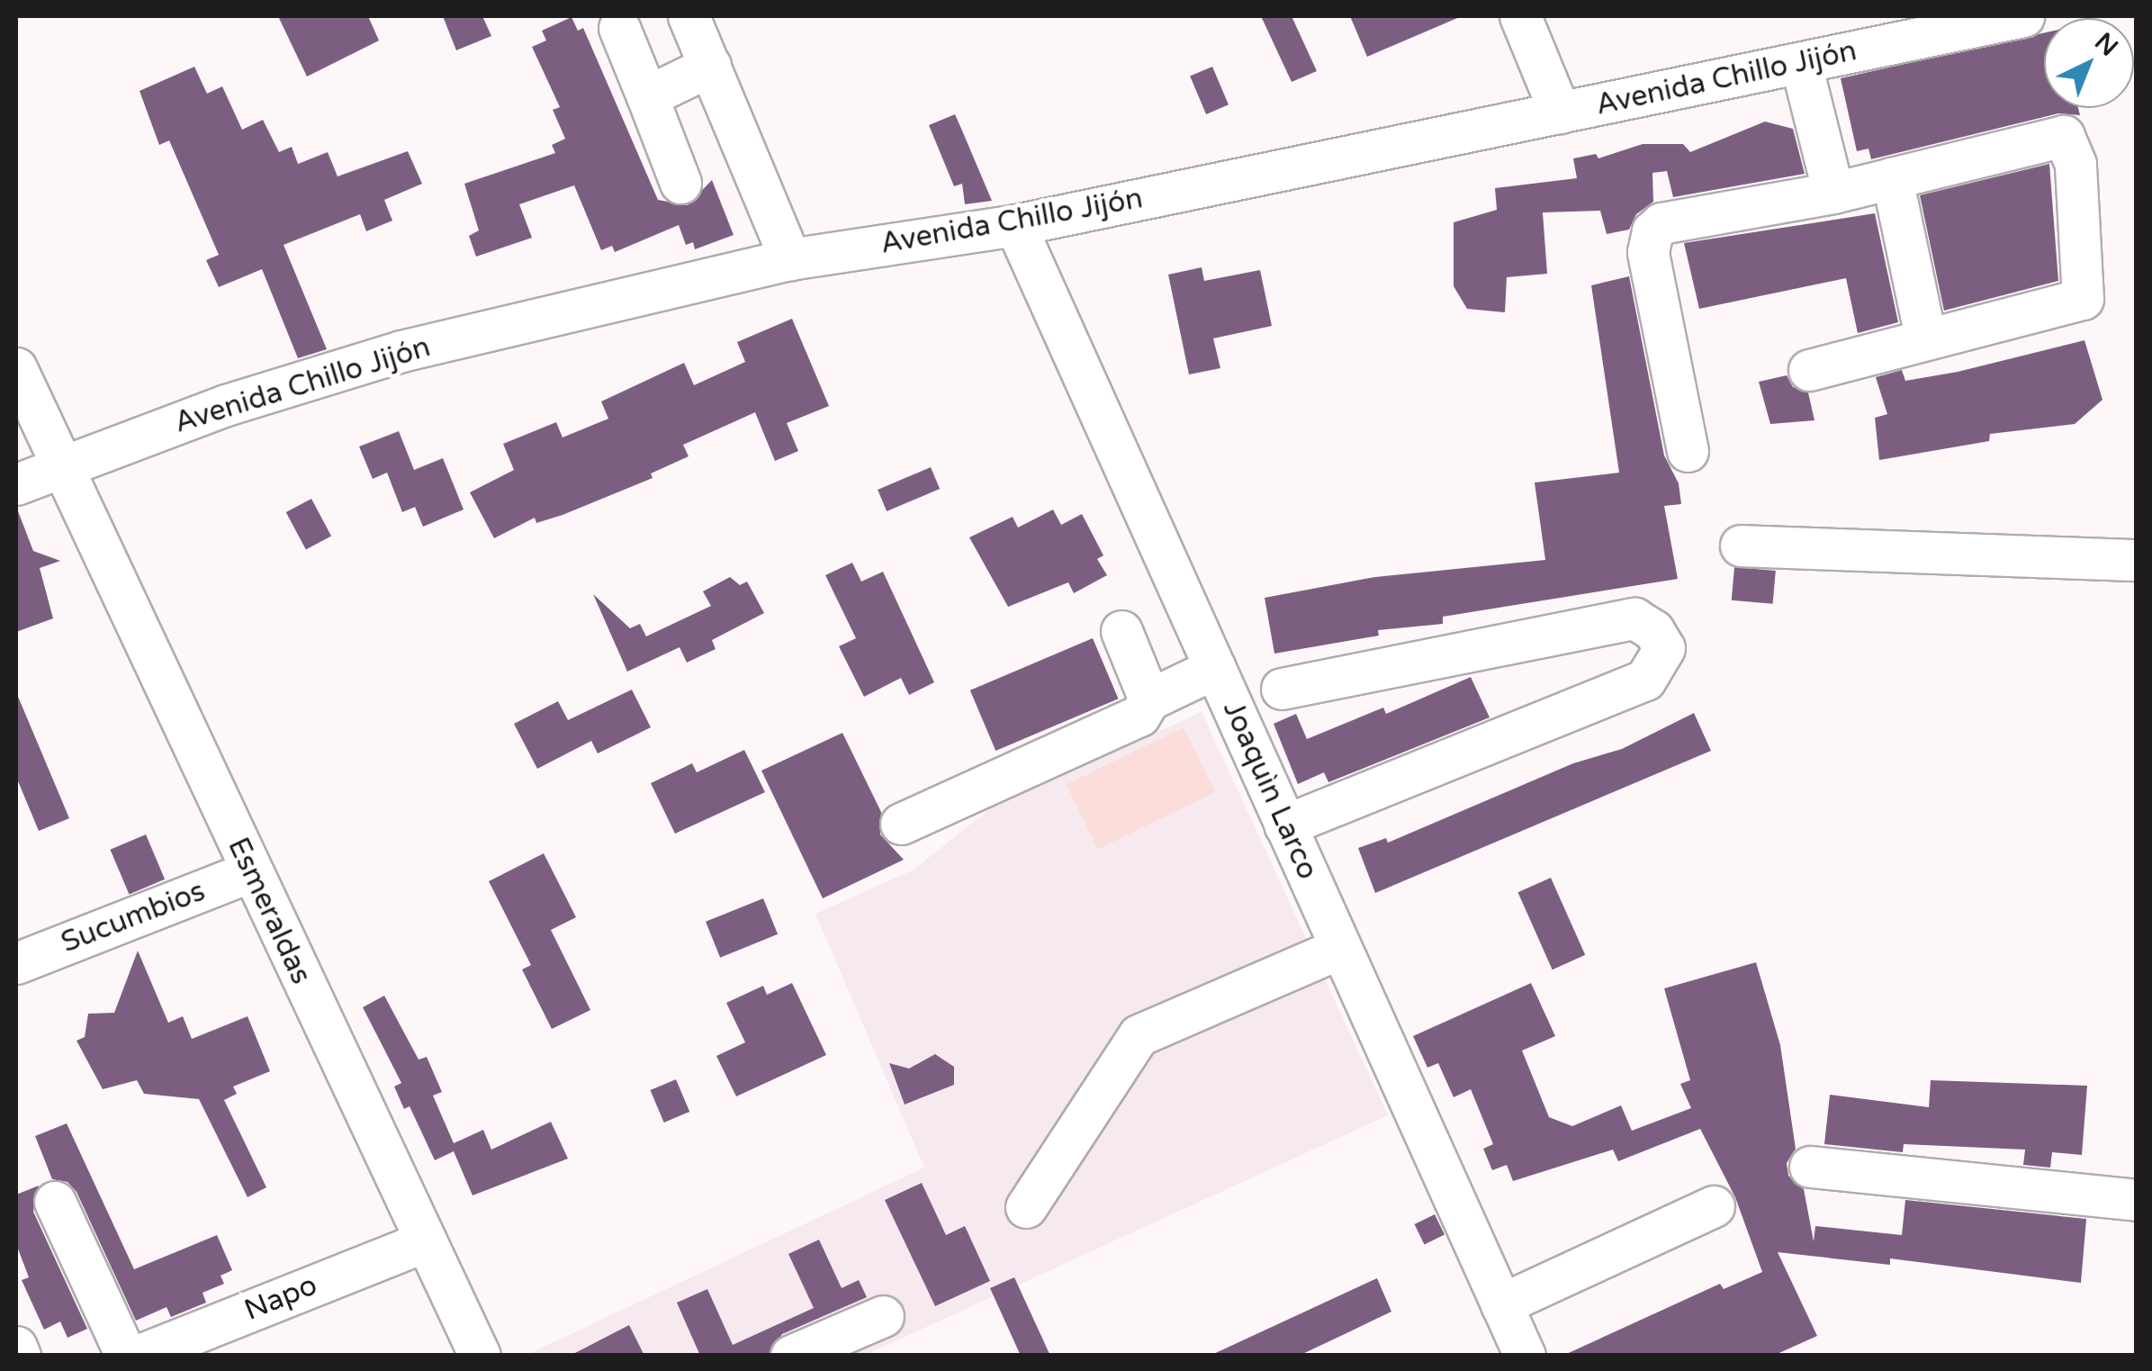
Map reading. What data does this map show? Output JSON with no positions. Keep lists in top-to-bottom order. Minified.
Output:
{"streets":{"street":["Avenida Chillo Jijón","Joaquìn Larco","Esmeraldas","Sucumbios","Napo"]},"crossings":[["Avenida Chillo Jijón","Joaquìn Larco"],["Avenida Chillo Jijón","Esmeraldas"],["Esmeraldas","Sucumbios"],["Esmeraldas","Napo"]],"north":"top right"}
